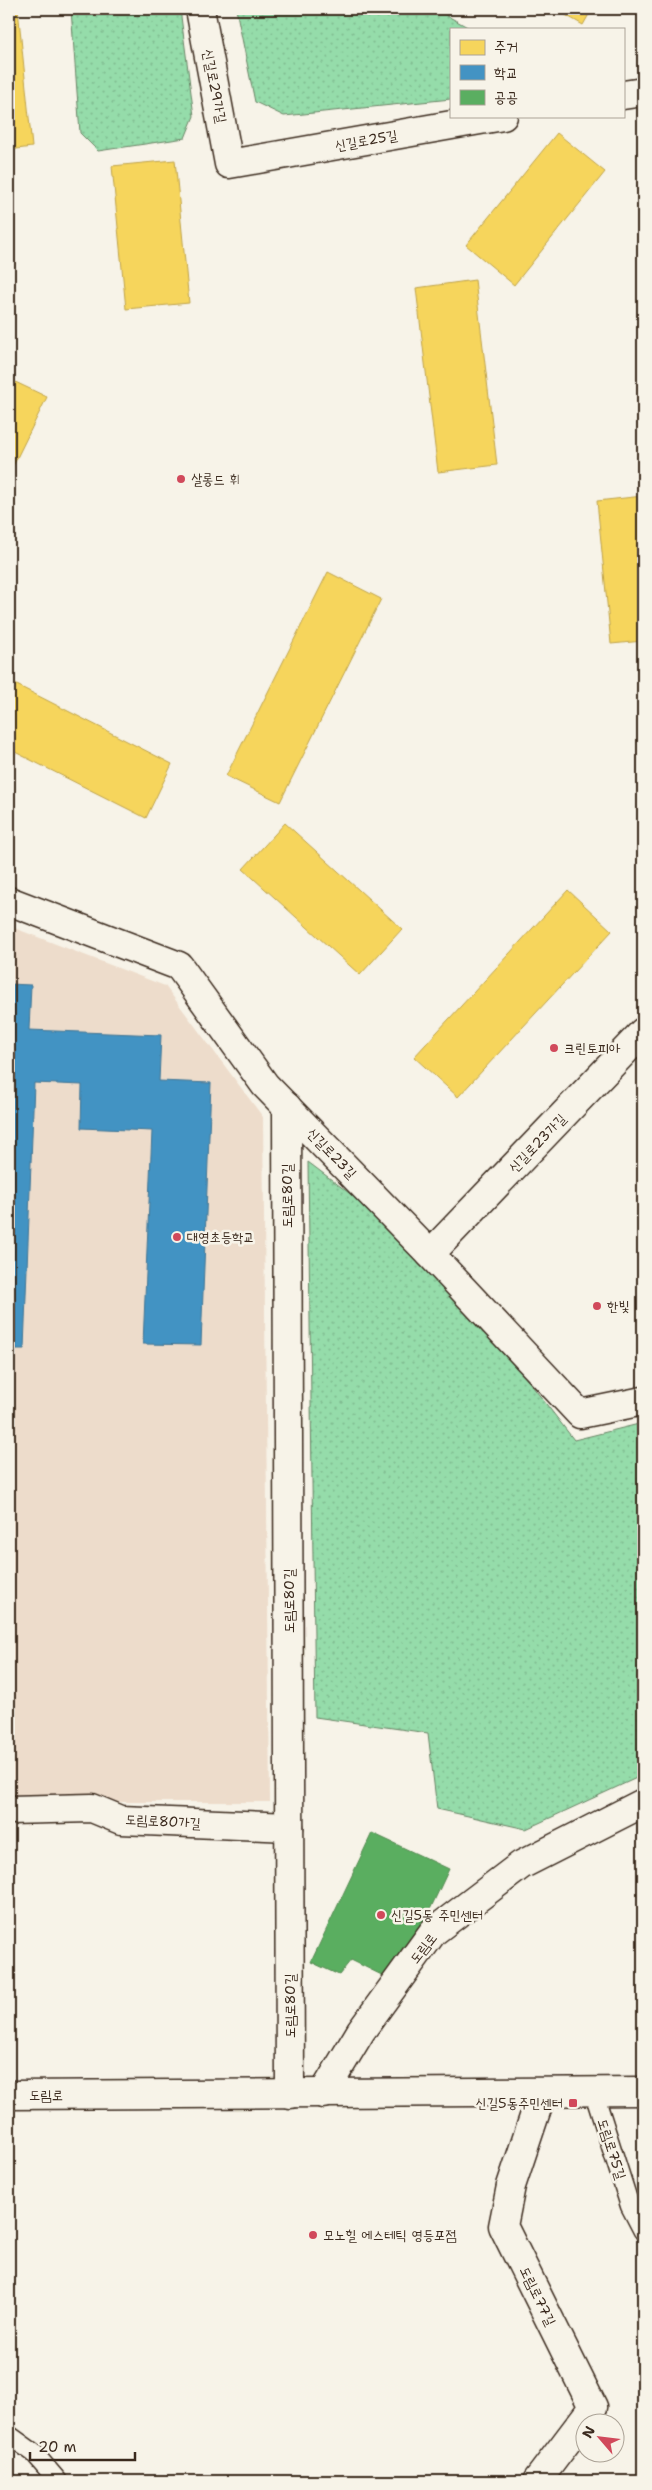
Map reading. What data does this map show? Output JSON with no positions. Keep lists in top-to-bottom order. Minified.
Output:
{"streets":{"street":["신길로29가길","신길로25길","신길로23가길","신길로23길","도림로80길","도림로80가길","도림로","도림로77길"],"lane":["도림로75길"]},"crossings":[["신길로29가길","신길로25길"],["신길로23가길","신길로23길"],["신길로23길","도림로80길"],["도림로80길","도림로80가길"],["도림로80길","도림로"],["도림로","도림로75길"],["도림로","도림로77길"]],"places":{"other":["살롱드 휘","크린토피아","대영초등학교","한빛","신길5동 주민센터","모노힐 에스테틱 영등포점"],"transit":["신길5동주민센터"]},"legend":["주거","학교","공공"],"scale_bar":"20 m","north":"top left"}
